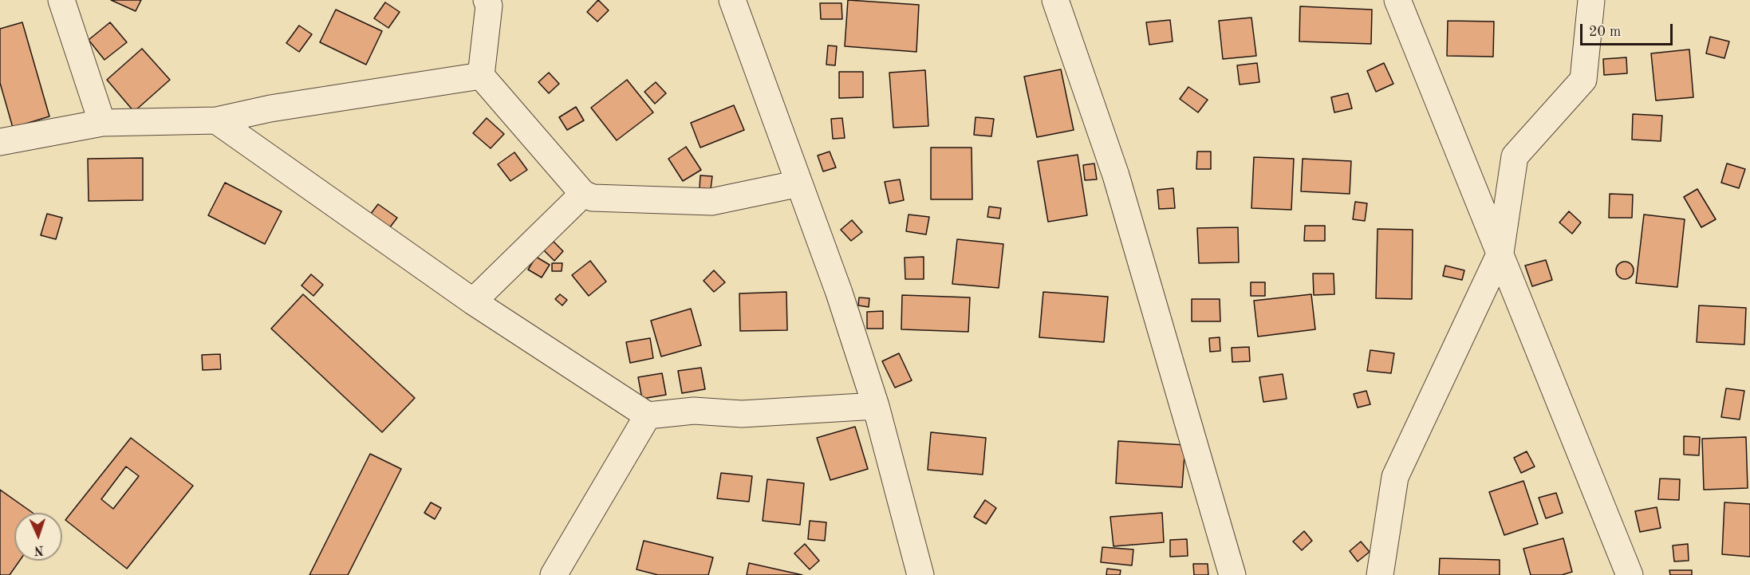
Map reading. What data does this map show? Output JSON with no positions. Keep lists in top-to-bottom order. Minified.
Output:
{"scale_bar":"20 m","north":"bottom"}
